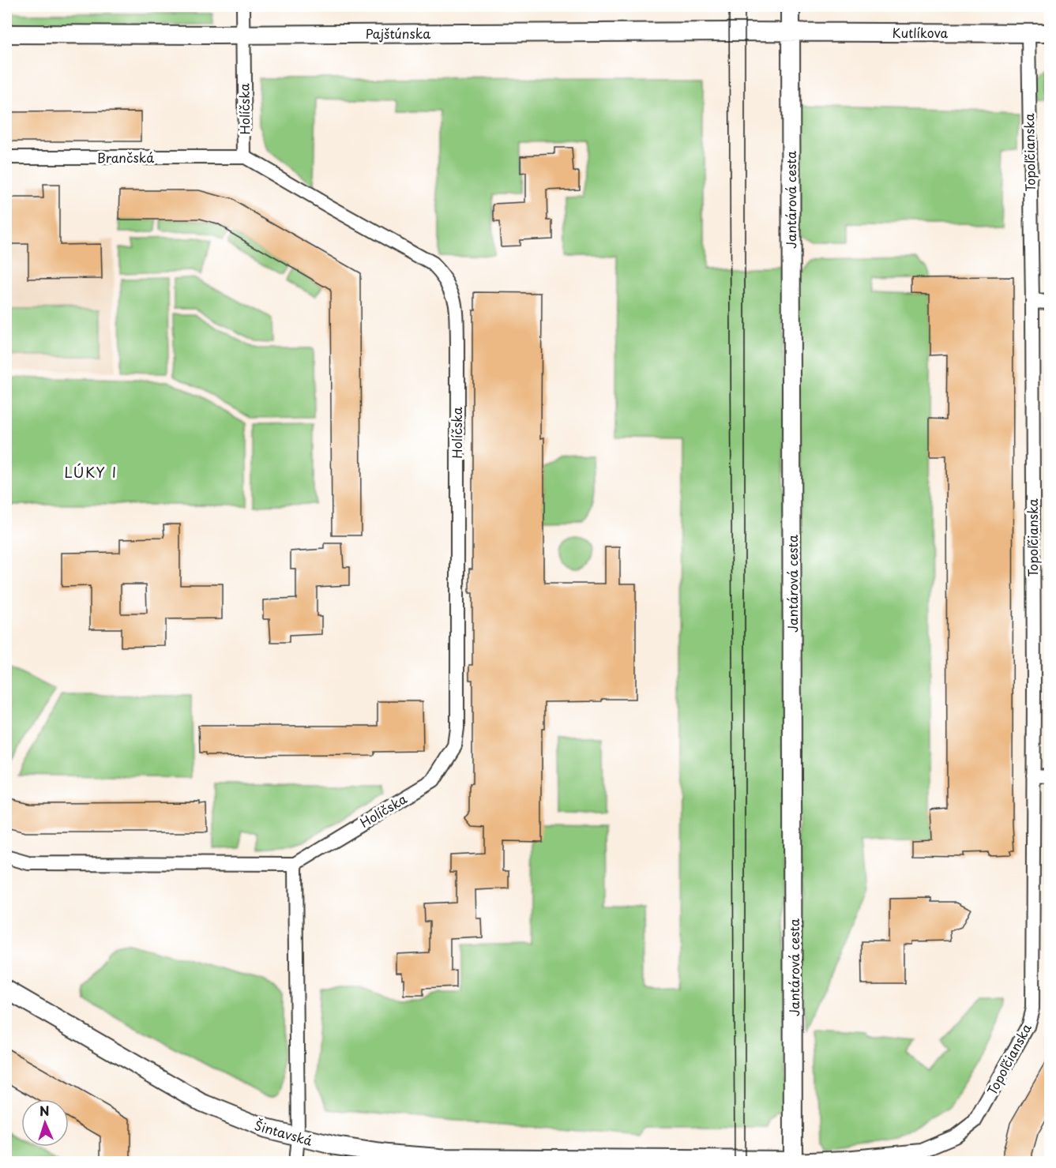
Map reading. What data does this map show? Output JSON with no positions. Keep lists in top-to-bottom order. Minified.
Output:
{"streets":{"street":["Kutlíkova","Pajštúnska","Holíčska","Topoľčianska","Brančská","Jantárová cesta","Šintavská"]},"crossings":[["Kutlíkova","Pajštúnska"],["Kutlíkova","Topoľčianska"],["Kutlíkova","Jantárová cesta"],["Pajštúnska","Holíčska"],["Pajštúnska","Jantárová cesta"],["Holíčska","Brančská"],["Topoľčianska","Jantárová cesta"],["Topoľčianska","Šintavská"],["Jantárová cesta","Šintavská"]],"districts":["LÚKY I"],"north":"top"}
